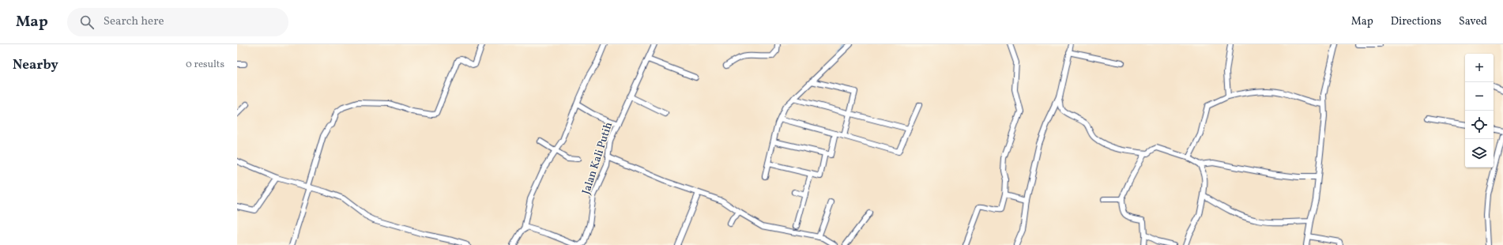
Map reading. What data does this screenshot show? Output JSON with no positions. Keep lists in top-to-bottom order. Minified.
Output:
{"streets":{"street":["Jalan Kali Putih"]},"page":{"header":"Map","search":"Search here","nav":["Map","Directions","Saved"],"heading":["Nearby","0 results"],"map_buttons":["+","−"]}}
